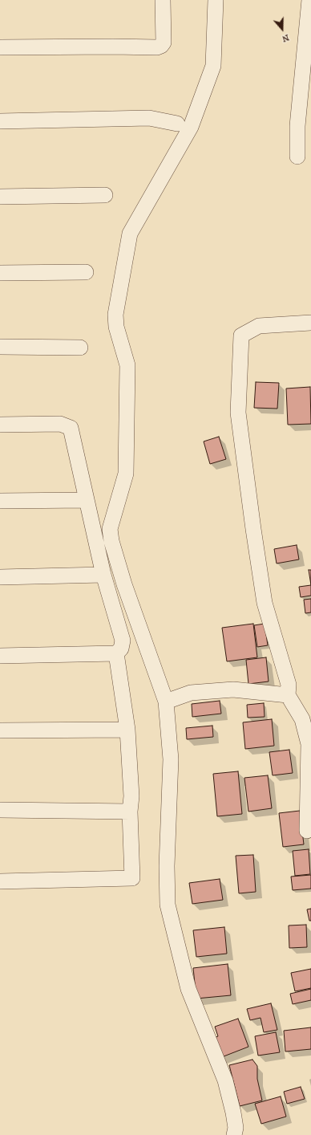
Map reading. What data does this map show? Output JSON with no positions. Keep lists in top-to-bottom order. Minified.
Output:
{"north":"bottom"}
